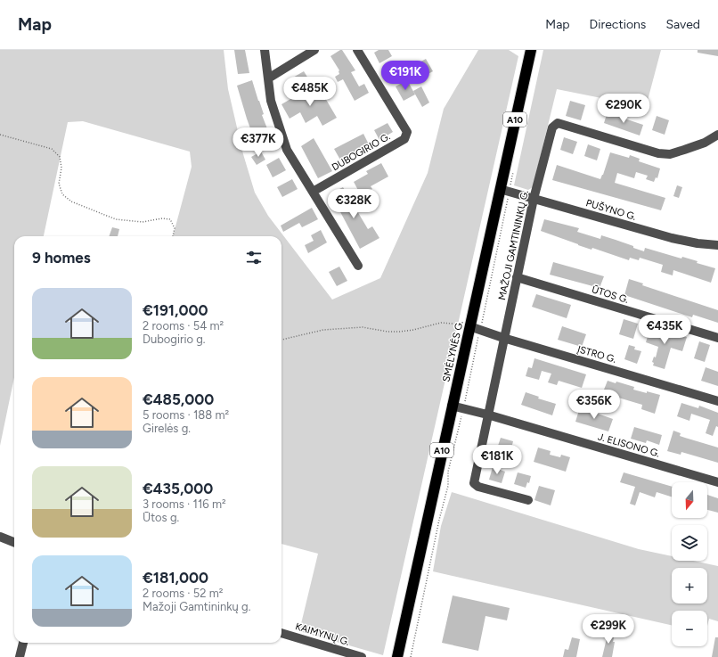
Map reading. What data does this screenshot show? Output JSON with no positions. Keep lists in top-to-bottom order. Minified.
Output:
{"streets":{"highway":["A10","SMĖLYNĖS G."],"street":["DUBOGIRIO G.","PUŠYNO G.","MAŽOJI GAMTININKŲ G.","ŪTOS G.","ĮSTRO G.","J. ELISONO G.","KAIMYNŲ G."]},"crossings":[["PUŠYNO G.","MAŽOJI GAMTININKŲ G."],["PUŠYNO G.","SMĖLYNĖS G."],["MAŽOJI GAMTININKŲ G.","ŪTOS G."],["MAŽOJI GAMTININKŲ G.","ĮSTRO G."],["MAŽOJI GAMTININKŲ G.","J. ELISONO G."],["SMĖLYNĖS G.","ĮSTRO G."],["SMĖLYNĖS G.","J. ELISONO G."]],"north":"bottom","page":{"header":"Map","nav":["Map","Directions","Saved"],"price":["€191K","€485K","€290K","€377K","€328K","€435K","€356K","€181K","€299K"],"heading":"9 homes","list":[{"name":"€191,000","note":"2 rooms · 54 m² · Dubogirio g."},{"name":"€485,000","note":"5 rooms · 188 m² · Girelės g."},{"name":"€435,000","note":"3 rooms · 116 m² · Ūtos g."},{"name":"€181,000","note":"2 rooms · 52 m² · Mažoji Gamtininkų g."}],"map_buttons":["+","−"]}}
